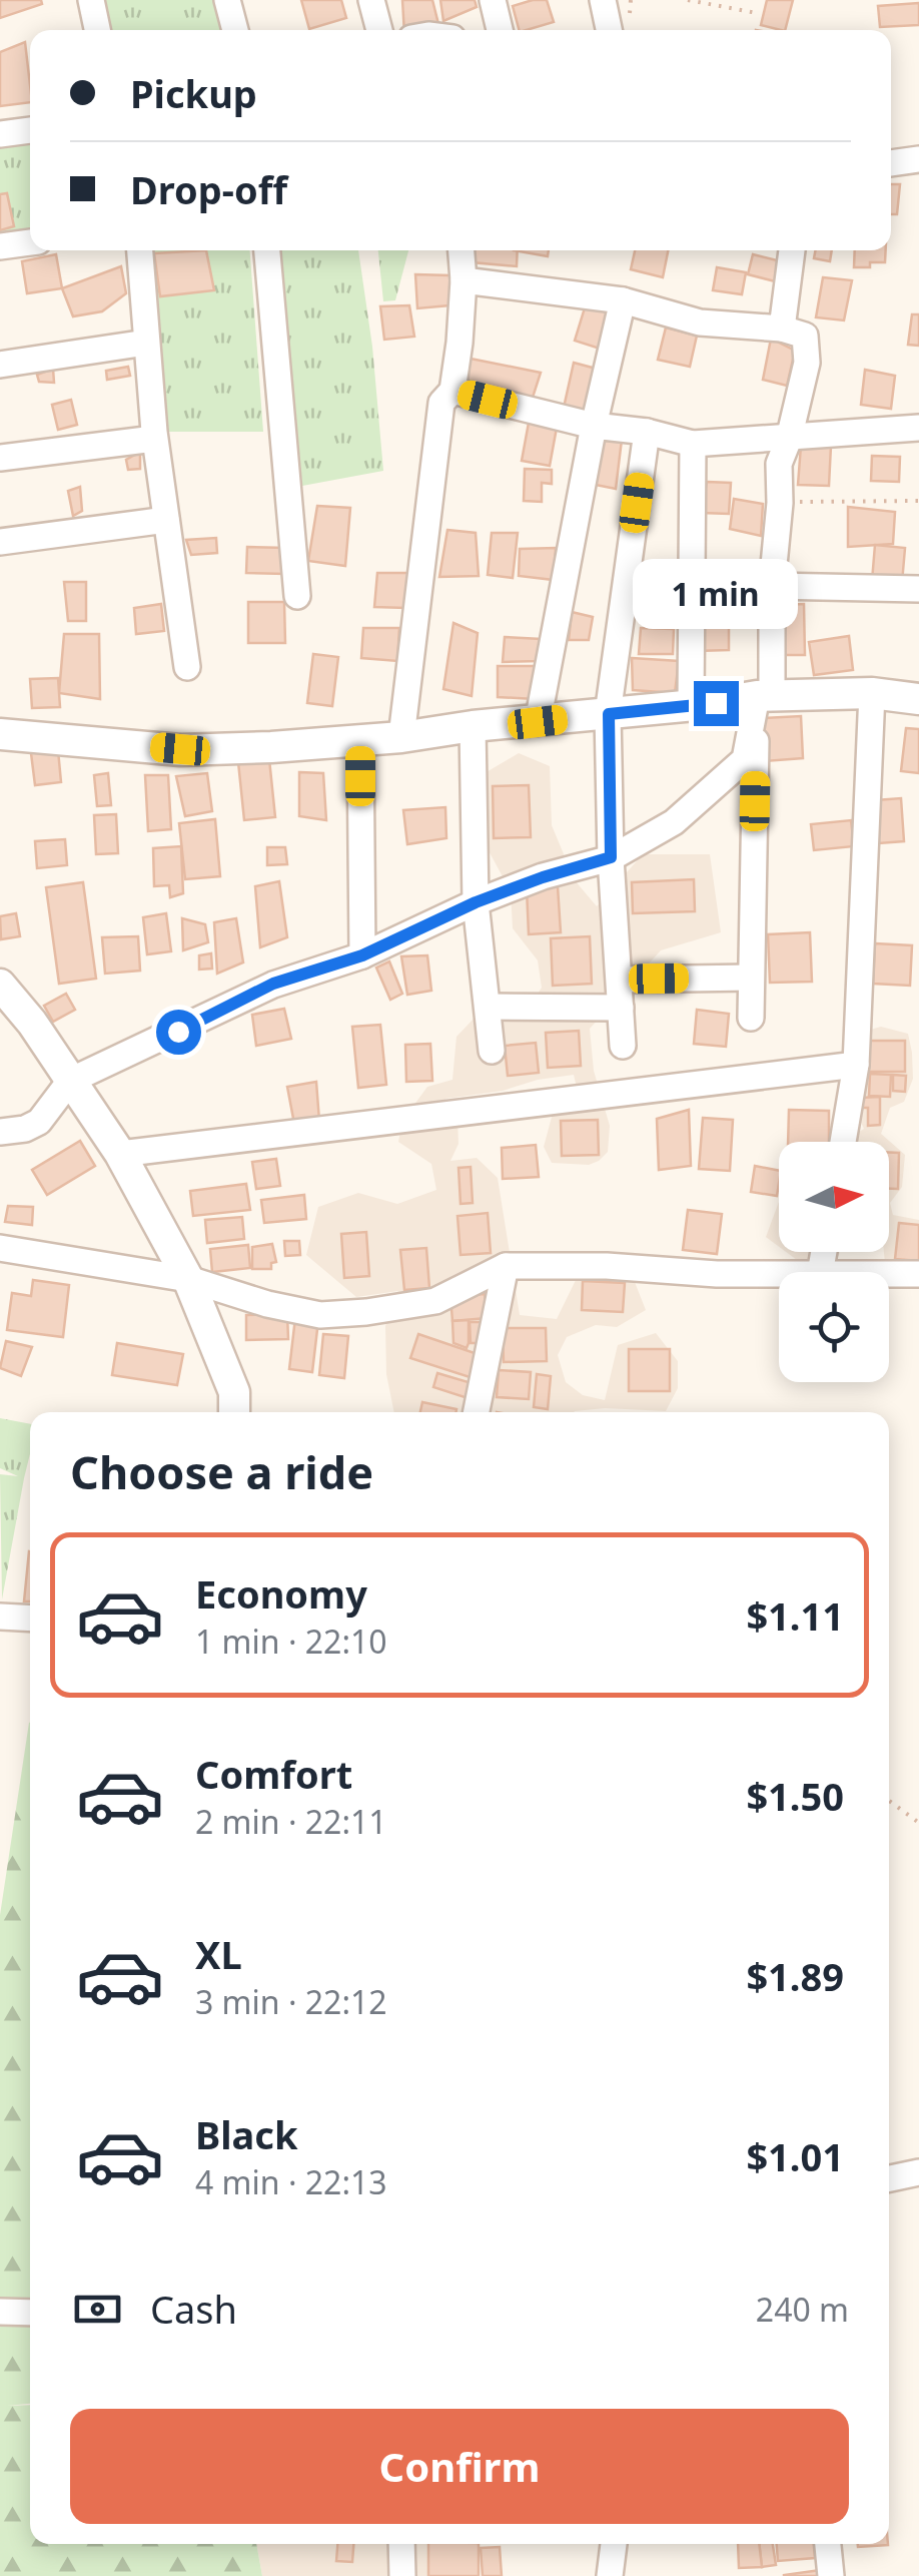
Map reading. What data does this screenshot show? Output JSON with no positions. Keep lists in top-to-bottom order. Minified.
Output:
{"north":"right","page":{"banner":["Pickup","Drop-off"],"bubble":"1 min","heading":"Choose a ride","list":[{"name":"Economy","note":"1 min · 22:10","value":"$1.11"},{"name":"Comfort","note":"2 min · 22:11","value":"$1.50"},{"name":"XL","note":"3 min · 22:12","value":"$1.89"},{"name":"Black","note":"4 min · 22:13","value":"$1.01"}],"pay":["Cash","240 m"],"buttons":"Confirm"}}
